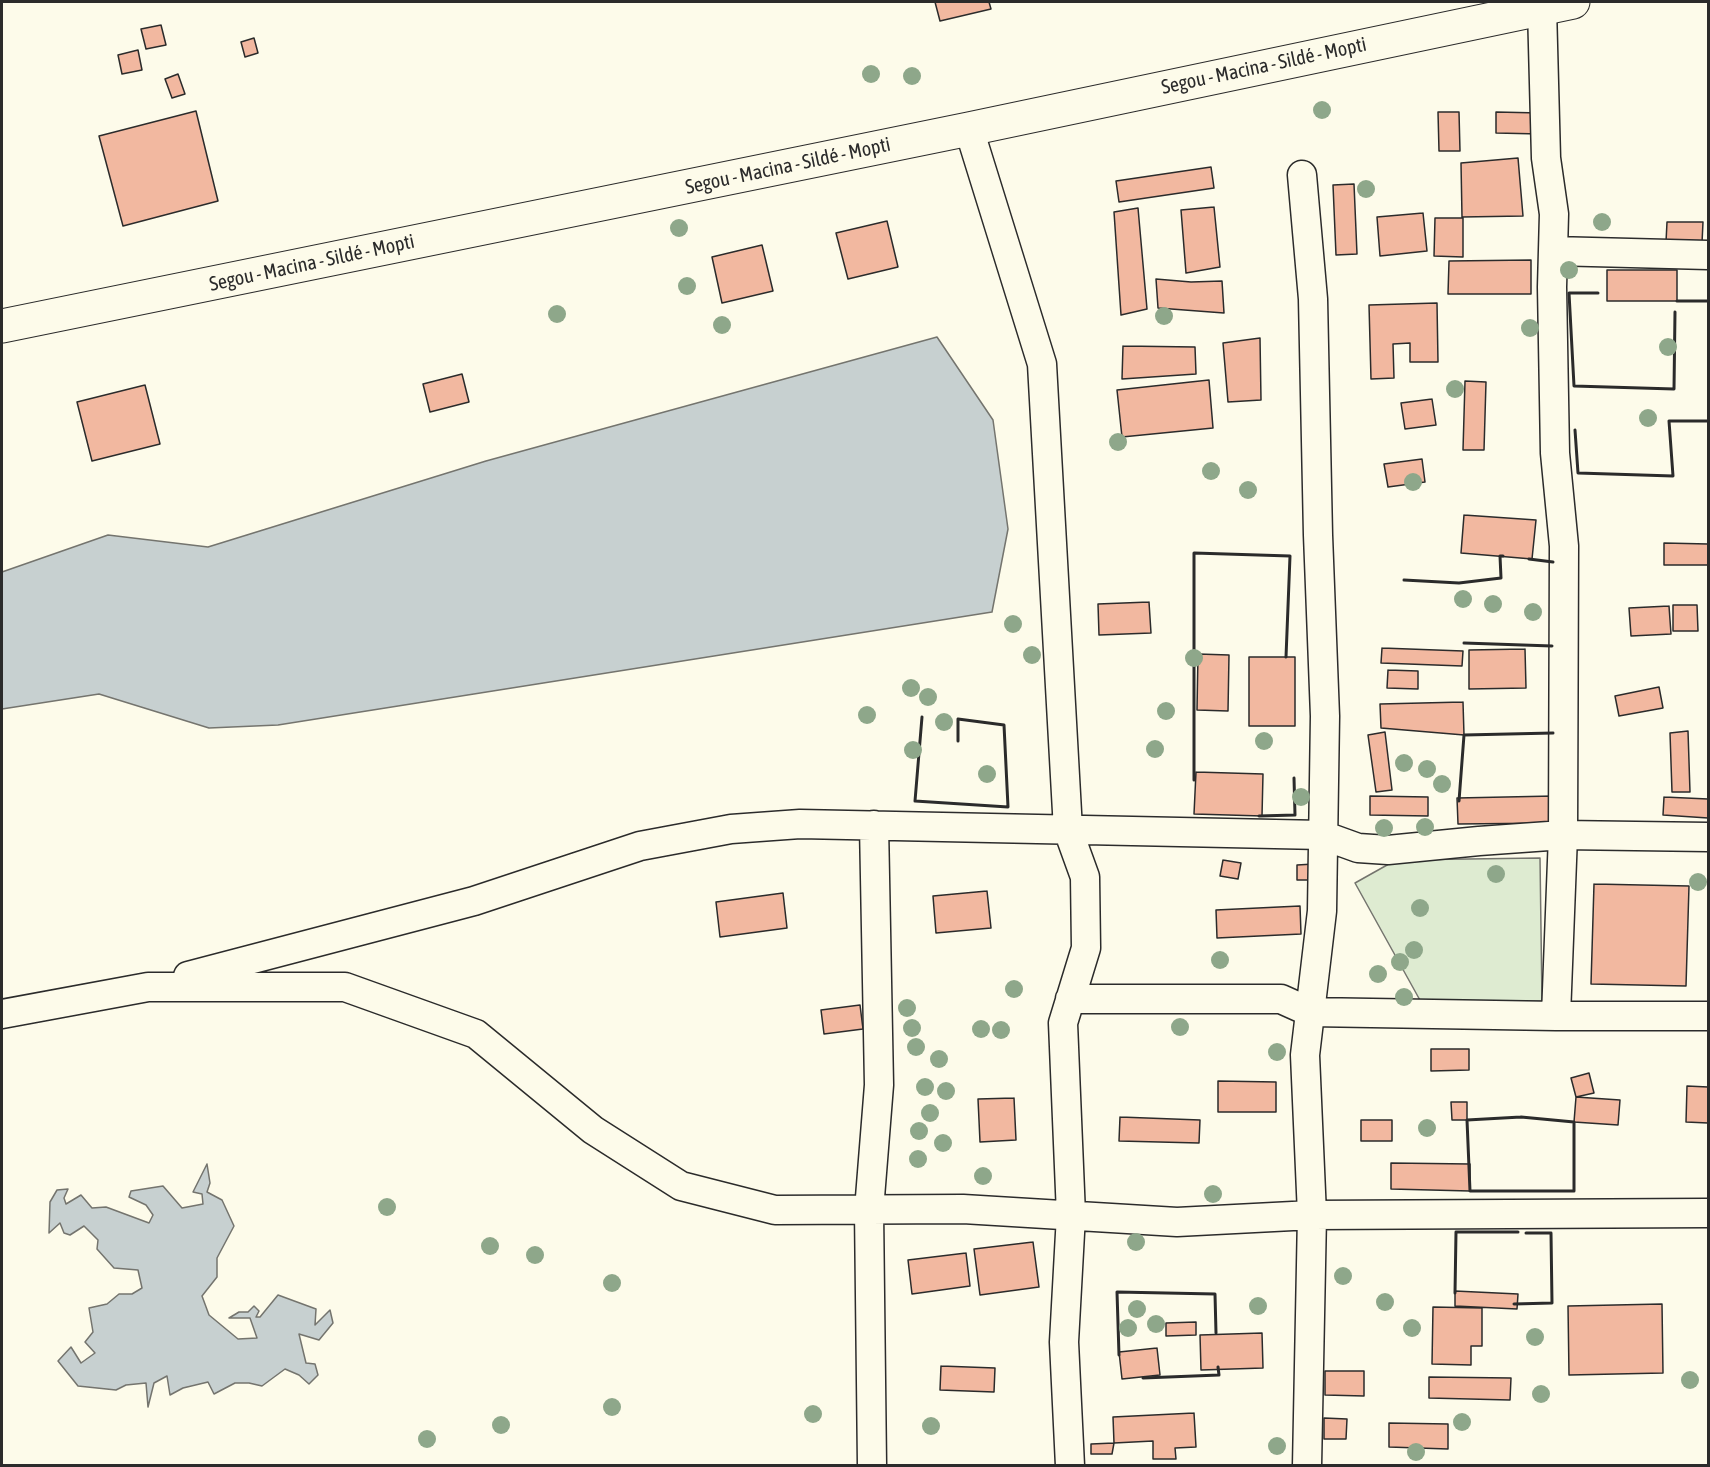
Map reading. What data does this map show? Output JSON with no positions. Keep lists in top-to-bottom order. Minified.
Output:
{"streets":{"main road":["Segou - Macina - Sildé - Mopti"]}}
